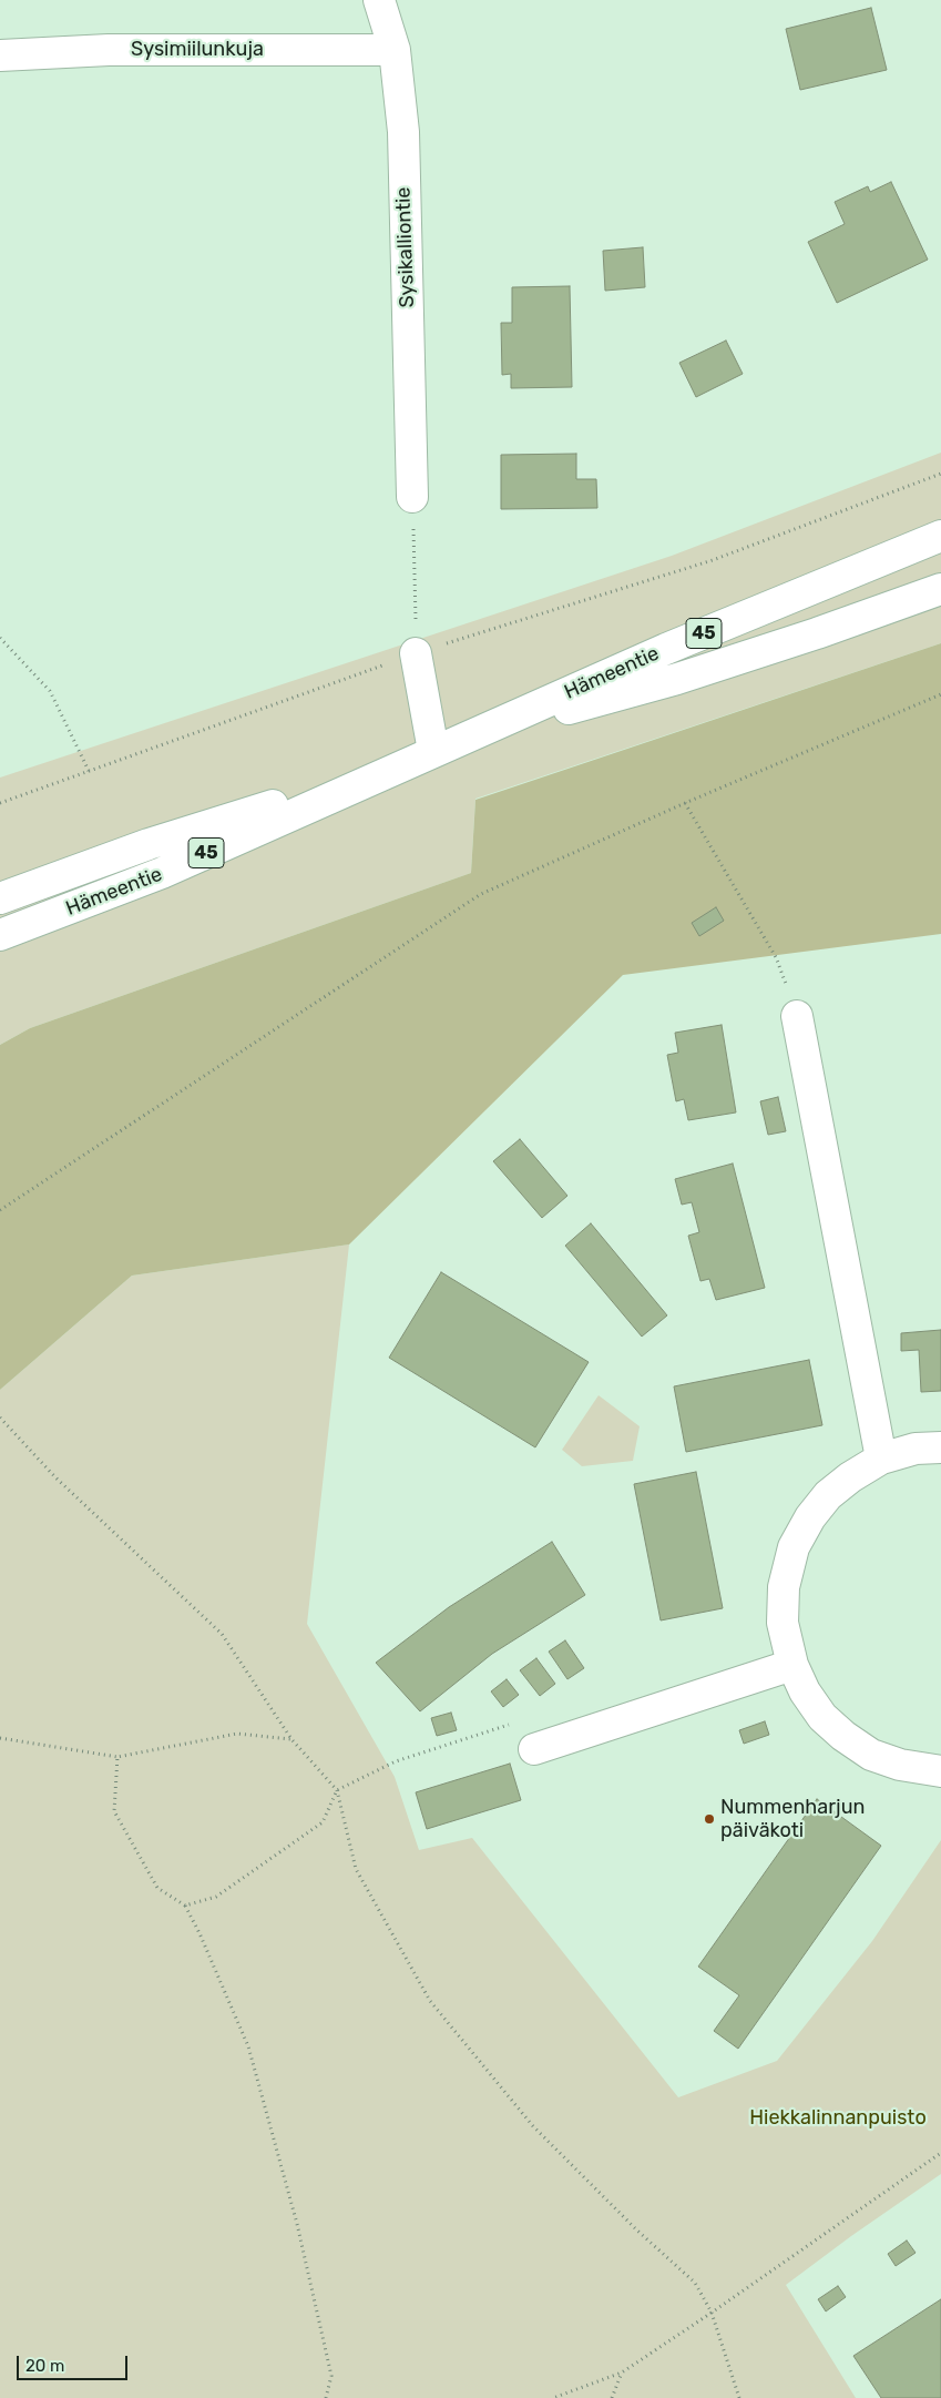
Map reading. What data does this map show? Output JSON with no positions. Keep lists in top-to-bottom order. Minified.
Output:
{"streets":{"main road":["Sysimiilunkuja","Sysikalliontie","45","Hämeentie"]},"crossings":[["Sysimiilunkuja","Sysikalliontie"]],"parks":["Hiekkalinnanpuisto"],"places":["Nummenharjun päiväkoti"],"scale_bar":"20 m"}
